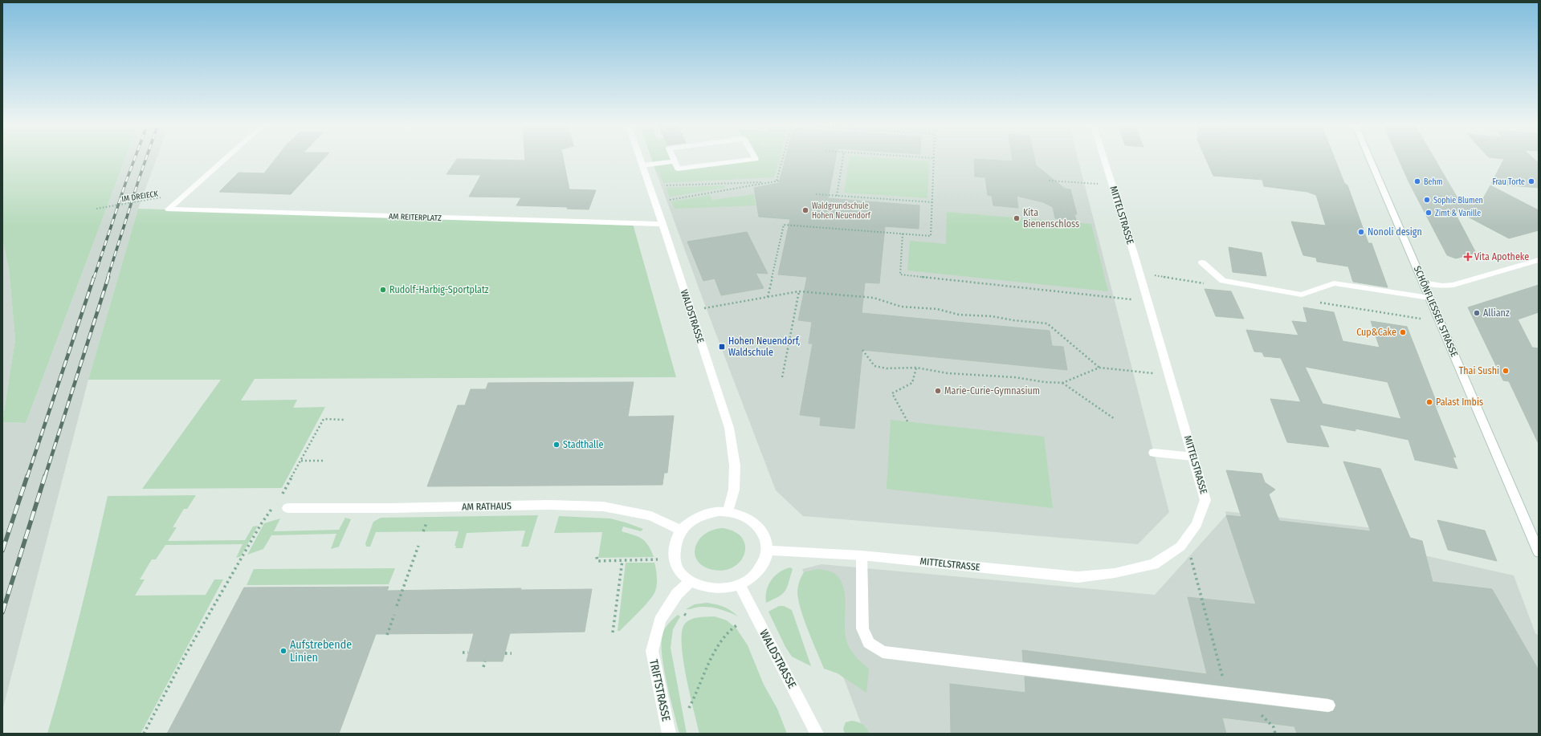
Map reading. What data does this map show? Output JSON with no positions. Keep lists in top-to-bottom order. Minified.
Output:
{"streets":{"street":["MITTELSTRASSE","AM REITERPLATZ","SCHÖNFLIESSER STRASSE","WALDSTRASSE","AM RATHAUS","TRIFTSTRASSE"],"path":["IM DREIECK"]},"crossings":[["IM DREIECK","AM REITERPLATZ"],["MITTELSTRASSE","WALDSTRASSE"],["MITTELSTRASSE","AM RATHAUS"],["MITTELSTRASSE","TRIFTSTRASSE"],["AM REITERPLATZ","WALDSTRASSE"],["WALDSTRASSE","AM RATHAUS"],["WALDSTRASSE","TRIFTSTRASSE"],["AM RATHAUS","TRIFTSTRASSE"]],"places":{"other":["Behm","Frau Torte","Sophie Blumen","Waldgrundschule Hohen Neuendorf","Zimt & Vanille","Kita Bienenschloss","Nonoli design","Rudolf-Harbig-Sportplatz","Allianz","Cup&Cake","Thai Sushi","Marie-Curie-Gymnasium","Palast Imbis","Stadthalle","Aufstrebende Linien"],"health":["Vita Apotheke"],"transit":["Hohen Neuendorf, Waldschule"]}}
